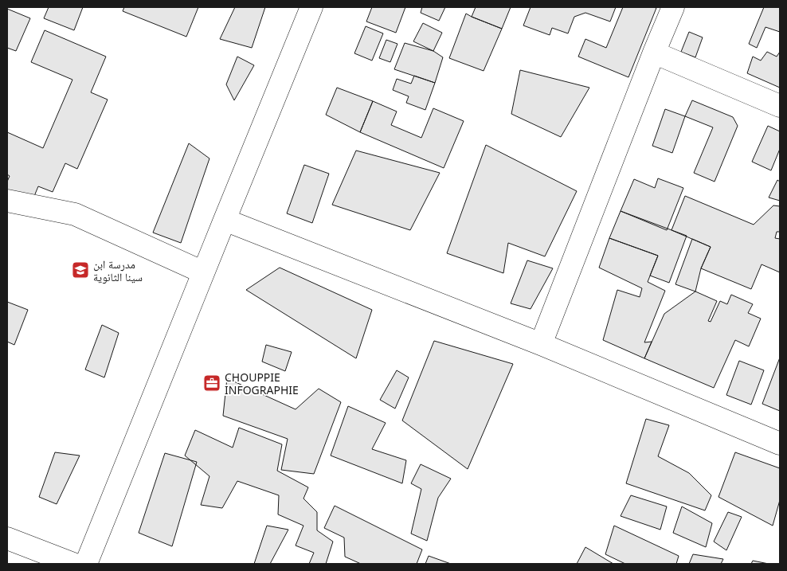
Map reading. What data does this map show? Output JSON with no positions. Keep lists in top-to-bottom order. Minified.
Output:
{"places":{"school or university":["مدرسة ابن سينا الثانوية"],"office":["CHOUPPIE INFOGRAPHIE"]}}
